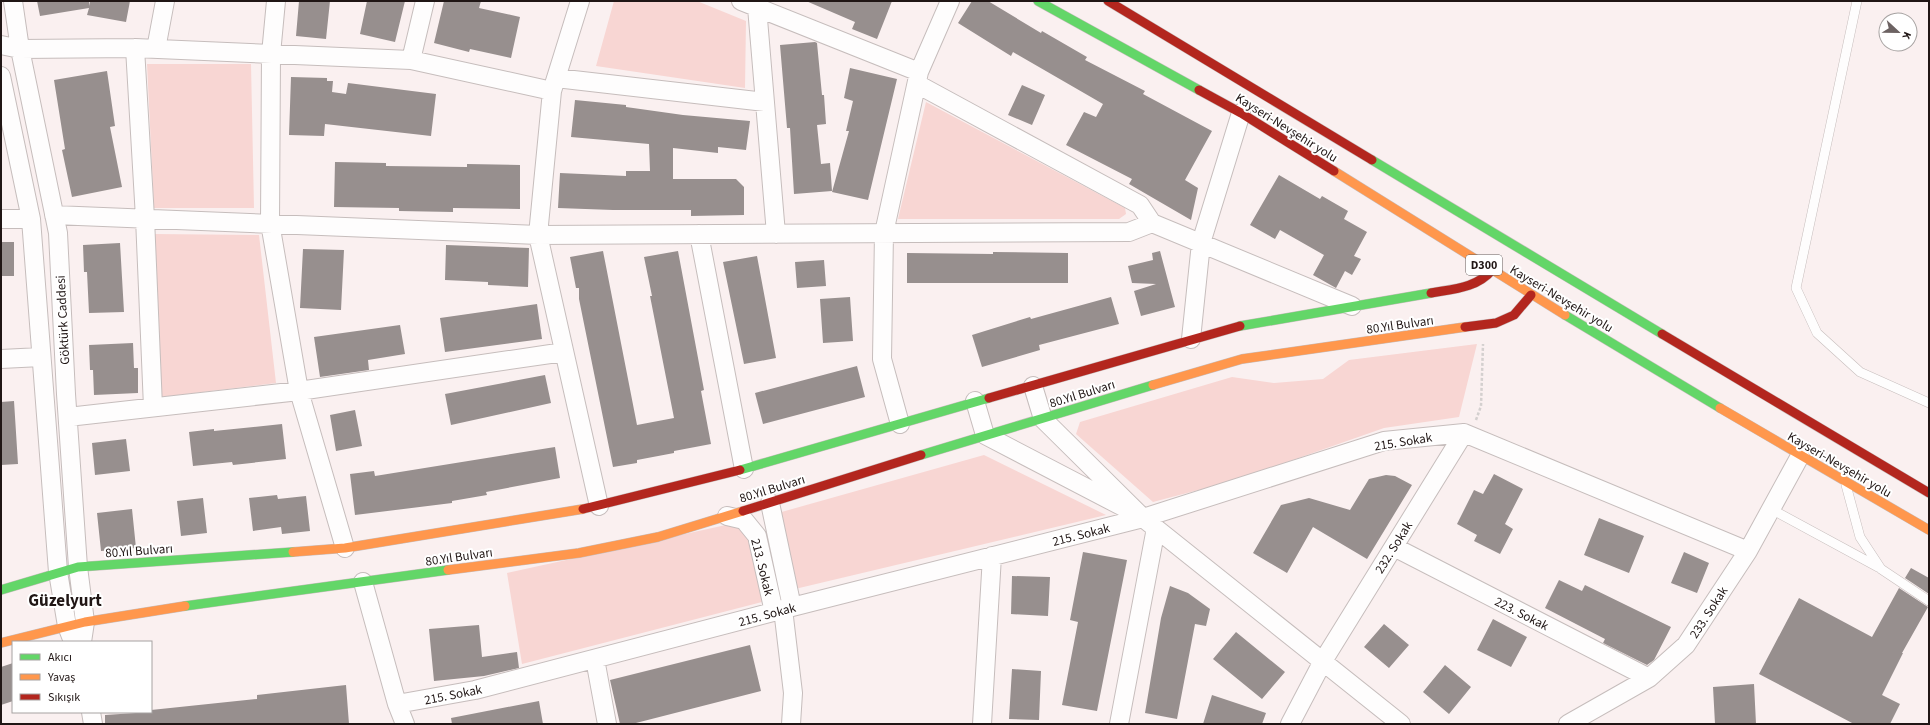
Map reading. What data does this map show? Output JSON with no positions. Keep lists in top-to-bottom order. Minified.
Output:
{"streets":{"main road":["Kayseri-Nevşehir yolu","D300","80.Yıl Bulvarı"],"street":["Göktürk Caddesi","215. Sokak","232. Sokak","213. Sokak","233. Sokak","223. Sokak"]},"crossings":[["Kayseri-Nevşehir yolu","80.Yıl Bulvarı"],["Kayseri-Nevşehir yolu","233. Sokak"],["Göktürk Caddesi","80.Yıl Bulvarı"],["80.Yıl Bulvarı","213. Sokak"],["215. Sokak","232. Sokak"],["215. Sokak","213. Sokak"],["215. Sokak","233. Sokak"],["232. Sokak","223. Sokak"],["233. Sokak","223. Sokak"]],"districts":["Güzelyurt"],"legend":["Akıcı","Yavaş","Sıkışık"],"north":"right"}
